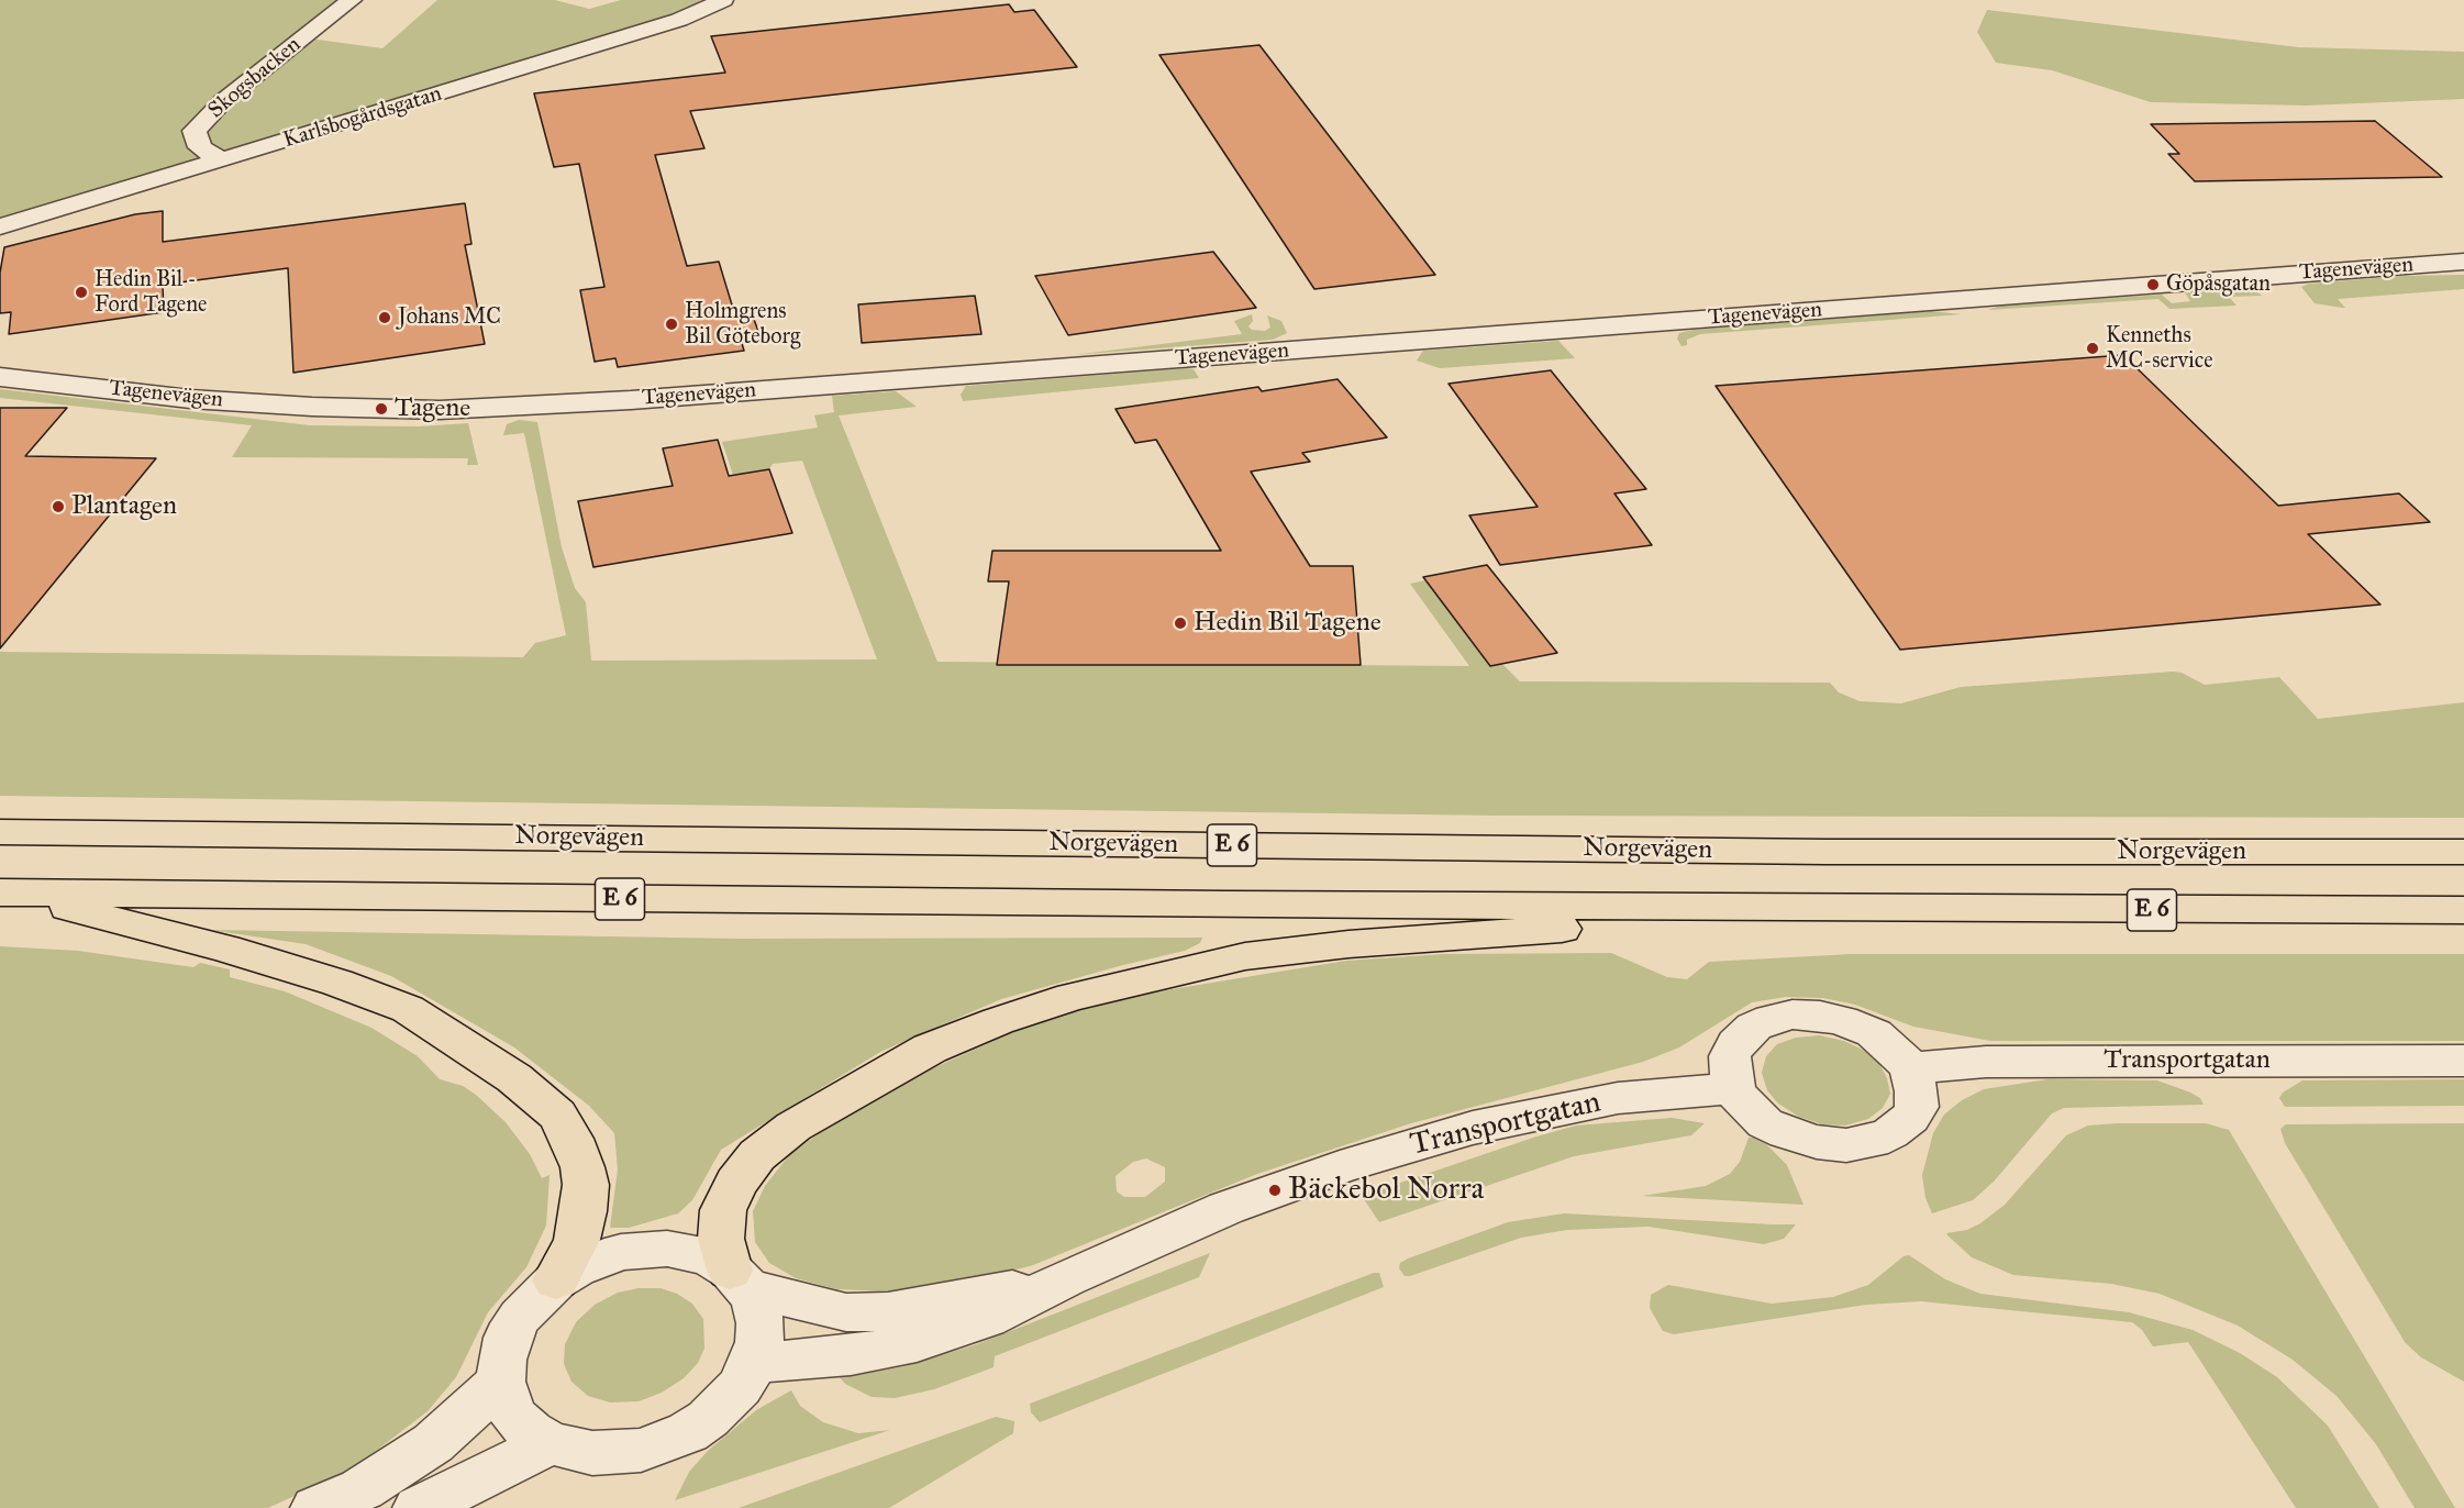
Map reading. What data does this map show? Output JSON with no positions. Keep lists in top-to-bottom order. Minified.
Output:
{"streets":{"highway":["Norgevägen","E 6"],"street":["Skogsbacken","Karlsbogårdsgatan","Tagenevägen","Transportgatan"]},"crossings":[["Skogsbacken","Karlsbogårdsgatan"]],"places":["Göpåsgatan","Hedin Bil - Ford Tagene","Johans MC","Holmgrens Bil Göteborg","Kenneths MC-service","Tagene","Plantagen","Hedin Bil Tagene","Bäckebol Norra"]}
